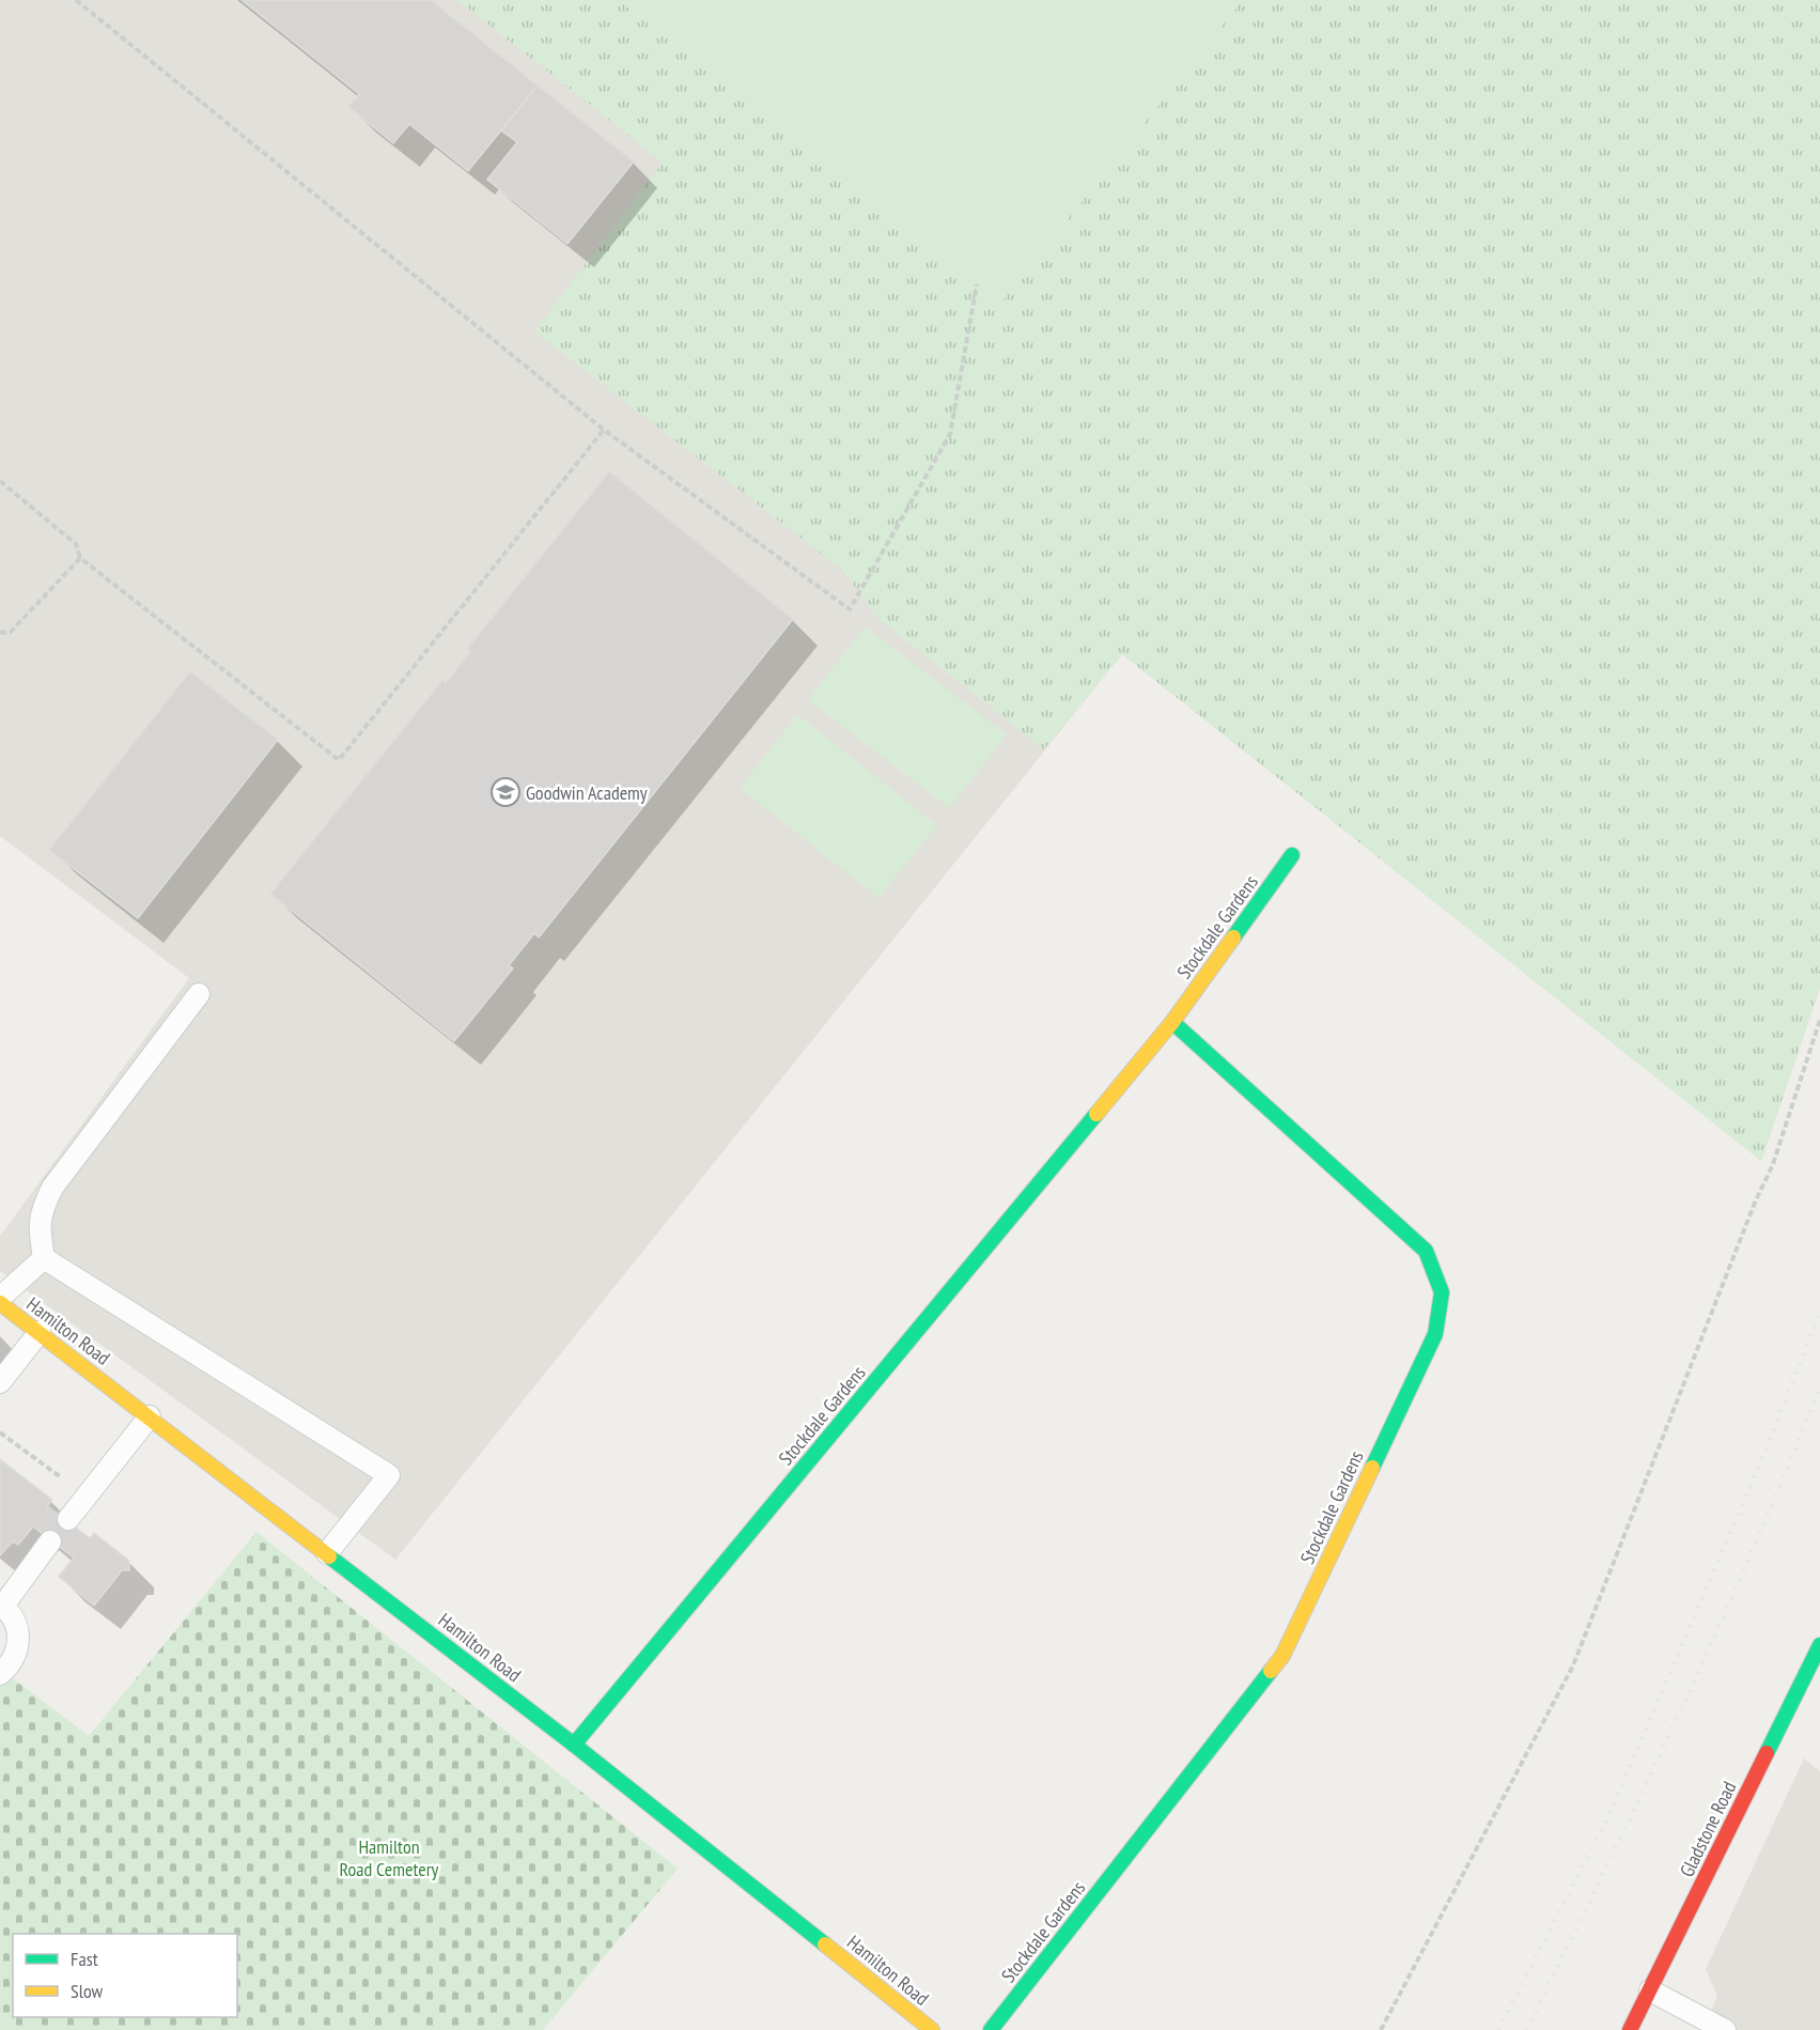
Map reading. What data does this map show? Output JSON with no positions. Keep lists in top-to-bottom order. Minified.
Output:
{"streets":{"street":["Stockdale Gardens","Hamilton Road","Gladstone Road"]},"crossings":[["Stockdale Gardens","Hamilton Road"]],"parks":["Hamilton Road Cemetery"],"places":{"school or university":["Goodwin Academy"]},"legend":["Fast","Slow"]}
